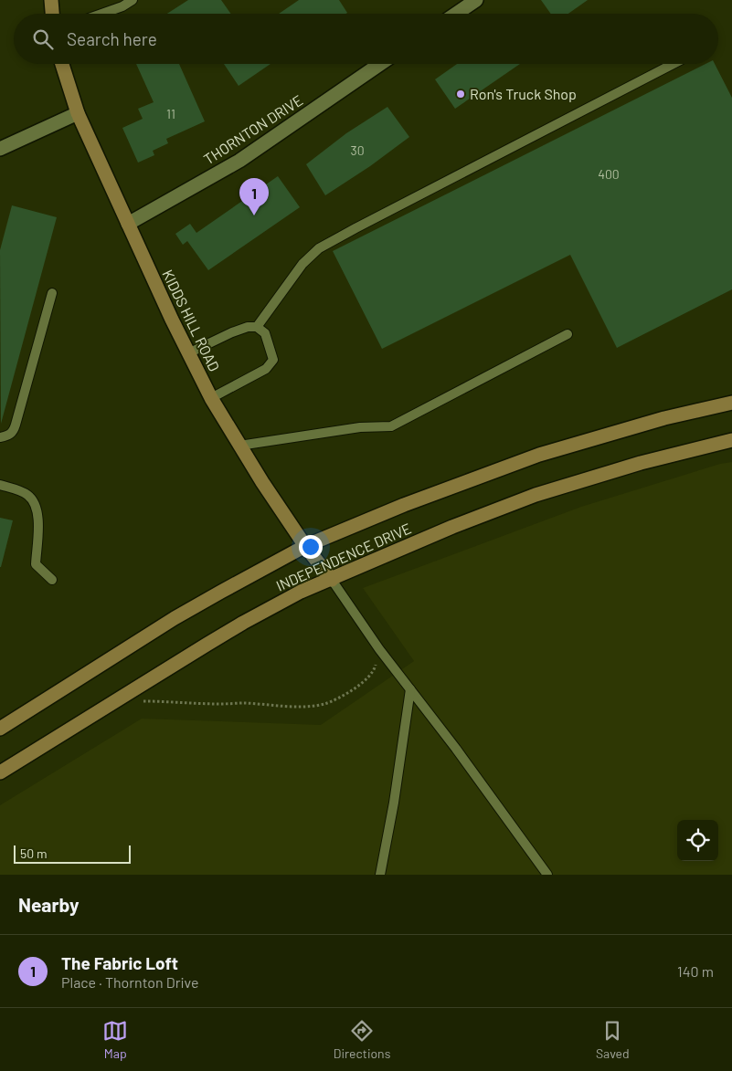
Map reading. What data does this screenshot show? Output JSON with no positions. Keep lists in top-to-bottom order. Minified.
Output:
{"streets":{"street":["THORNTON DRIVE","KIDDS HILL ROAD","INDEPENDENCE DRIVE"]},"crossings":[["THORNTON DRIVE","KIDDS HILL ROAD"],["KIDDS HILL ROAD","INDEPENDENCE DRIVE"]],"places":["Ron's Truck Shop"],"house_numbers":["11","30","400"],"scale_bar":"50 m","page":{"search":"Search here","pins":"1","scale":"50 m","heading":"Nearby","list":[{"mark":"1","name":"The Fabric Loft","note":"Place · Thornton Drive","value":"140 m"}],"nav":["Map","Directions","Saved"]}}
